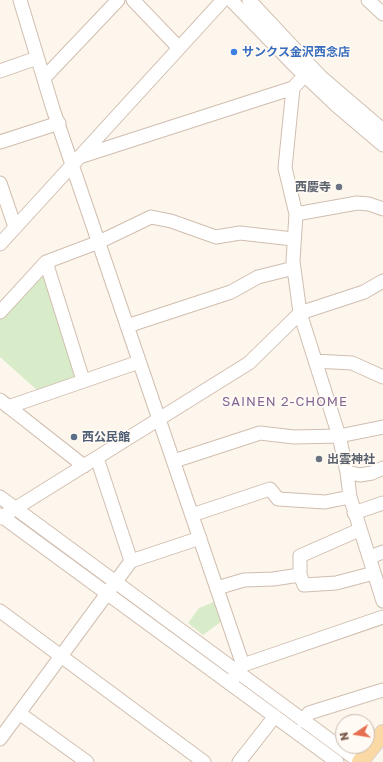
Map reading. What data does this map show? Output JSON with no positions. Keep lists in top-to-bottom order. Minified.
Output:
{"districts":["SAINEN 2-CHOME"],"places":["サンクス金沢西念店","西慶寺","西公民館","出雲神社"],"north":"left"}
